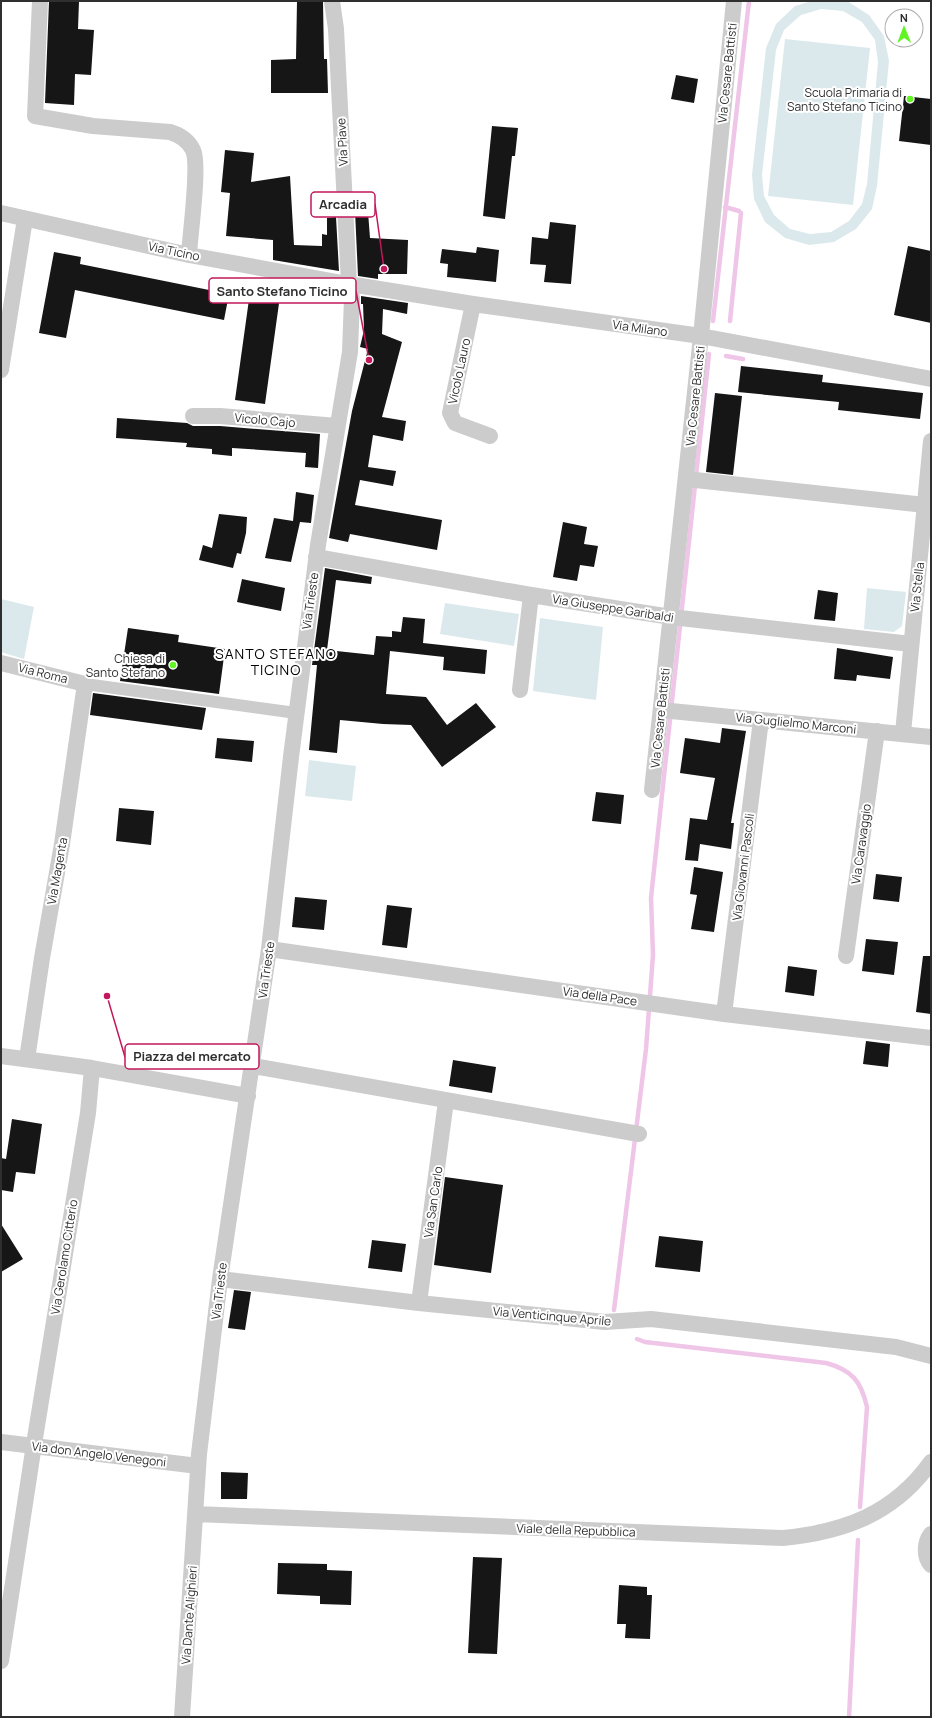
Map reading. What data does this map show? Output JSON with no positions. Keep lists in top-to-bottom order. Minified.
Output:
{"streets":{"street":["Via Cesare Battisti","Via Piave","Via Ticino","Via Milano","Vicolo Lauro","Vicolo Cajo","Via Stella","Via Trieste","Via Giuseppe Garibaldi","Via Roma","Via Guglielmo Marconi","Via Caravaggio","Via Giovanni Pascoli","Via Magenta","Via della Pace","Via San Carlo","Via Gerolamo Citterio","Via Venticinque Aprile","Via don Angelo Venegoni","Viale della Repubblica","Via Dante Alighieri"]},"crossings":[["Via Cesare Battisti","Via Milano"],["Via Cesare Battisti","Via Giuseppe Garibaldi"],["Via Cesare Battisti","Via Guglielmo Marconi"],["Via Piave","Via Ticino"],["Via Piave","Via Milano"],["Via Piave","Vicolo Cajo"],["Via Piave","Via Trieste"],["Via Ticino","Via Milano"],["Via Milano","Vicolo Lauro"],["Vicolo Cajo","Via Trieste"],["Via Stella","Via Giuseppe Garibaldi"],["Via Stella","Via Guglielmo Marconi"],["Via Trieste","Via Giuseppe Garibaldi"],["Via Trieste","Via della Pace"],["Via Trieste","Via Venticinque Aprile"],["Via Trieste","Via don Angelo Venegoni"],["Via Trieste","Viale della Repubblica"],["Via Trieste","Via Dante Alighieri"],["Via Roma","Via Magenta"],["Via Guglielmo Marconi","Via Caravaggio"],["Via Guglielmo Marconi","Via Giovanni Pascoli"],["Via Giovanni Pascoli","Via della Pace"],["Via San Carlo","Via Venticinque Aprile"],["Via Gerolamo Citterio","Via don Angelo Venegoni"],["Viale della Repubblica","Via Dante Alighieri"]],"districts":["SANTO STEFANO TICINO"],"places":["Scuola Primaria di Santo Stefano Ticino","Arcadia","Santo Stefano Ticino","Chiesa di Santo Stefano","Piazza del mercato"],"north":"top"}
